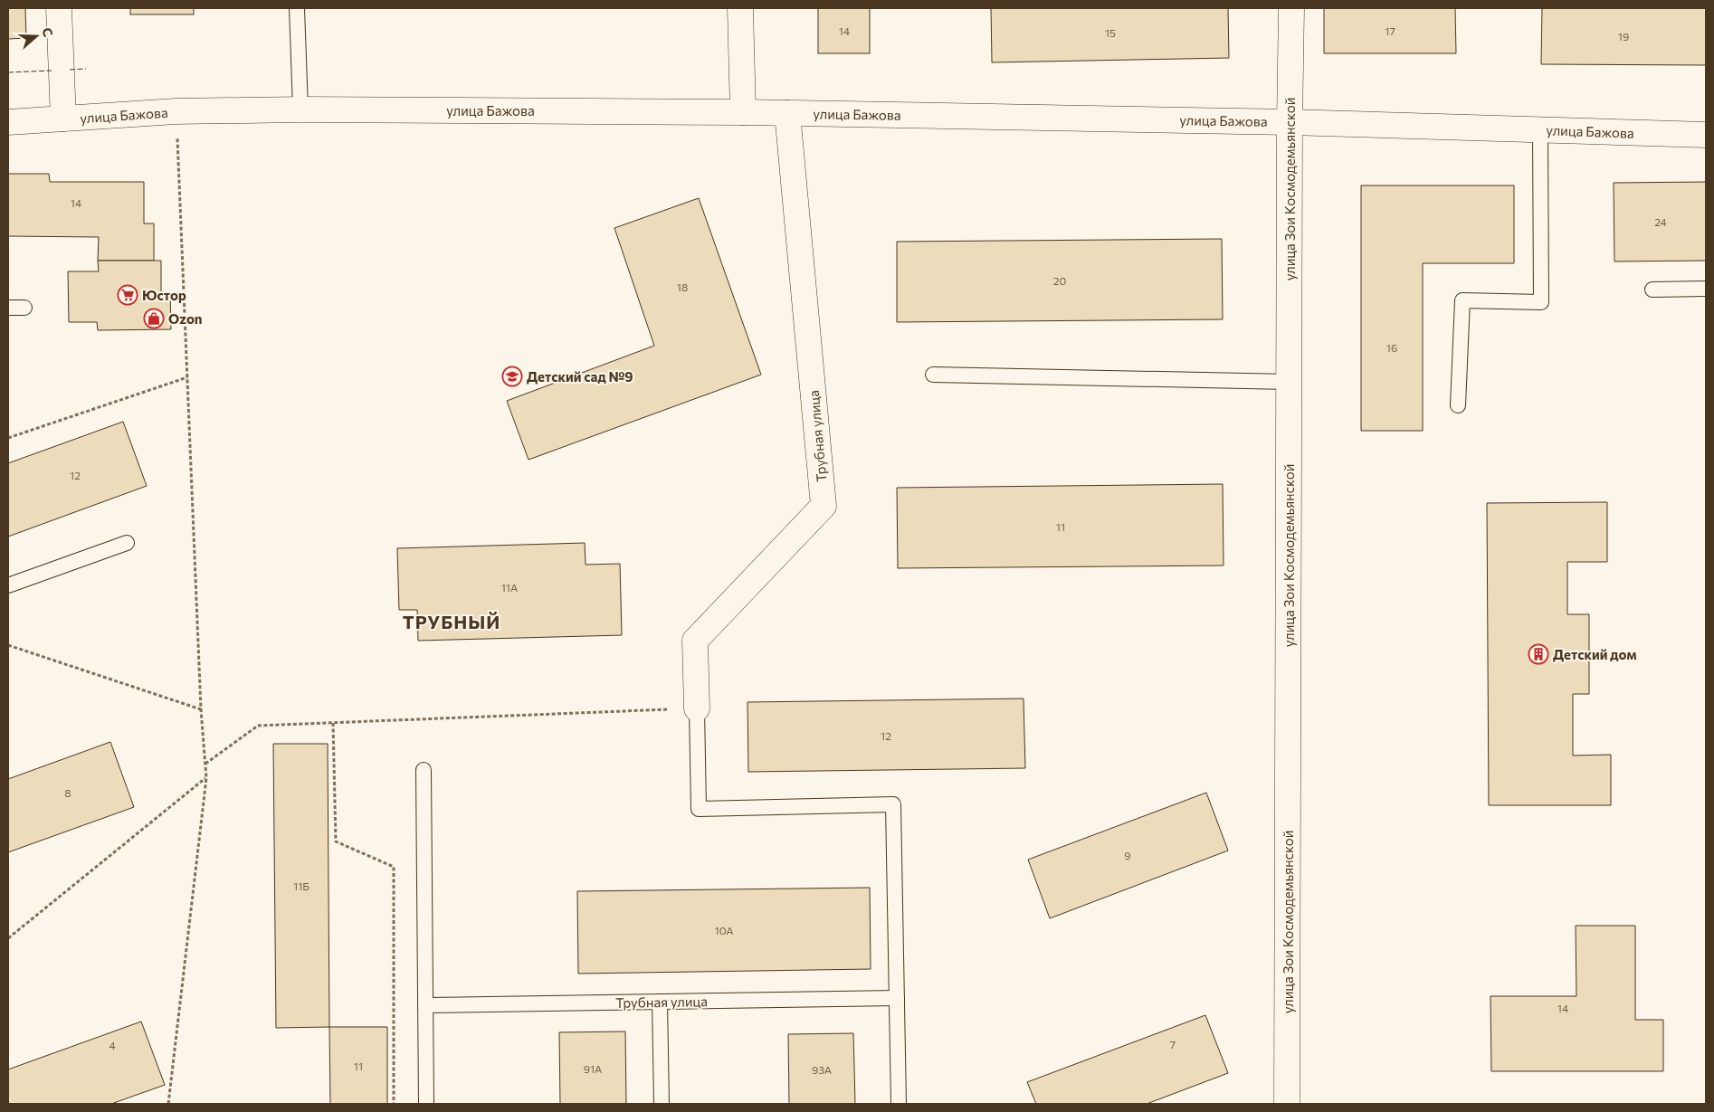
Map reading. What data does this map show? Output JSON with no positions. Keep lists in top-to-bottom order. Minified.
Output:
{"streets":{"street":["улица Бажова","улица Зои Космодемьянской","Трубная улица"]},"crossings":[["улица Бажова","улица Зои Космодемьянской"],["улица Бажова","Трубная улица"]],"districts":["ТРУБНЫЙ"],"places":{"supermarket":["Юстор"],"shop":["Ozon"],"school or university":["Детский сад №9"],"building":["Детский дом"]},"house_numbers":["14","17","15","19","14","24","20","18","16","12","11","11А","12","8","9","11Б","10А","14","7","4","11","91А","93А"],"north":"right"}
